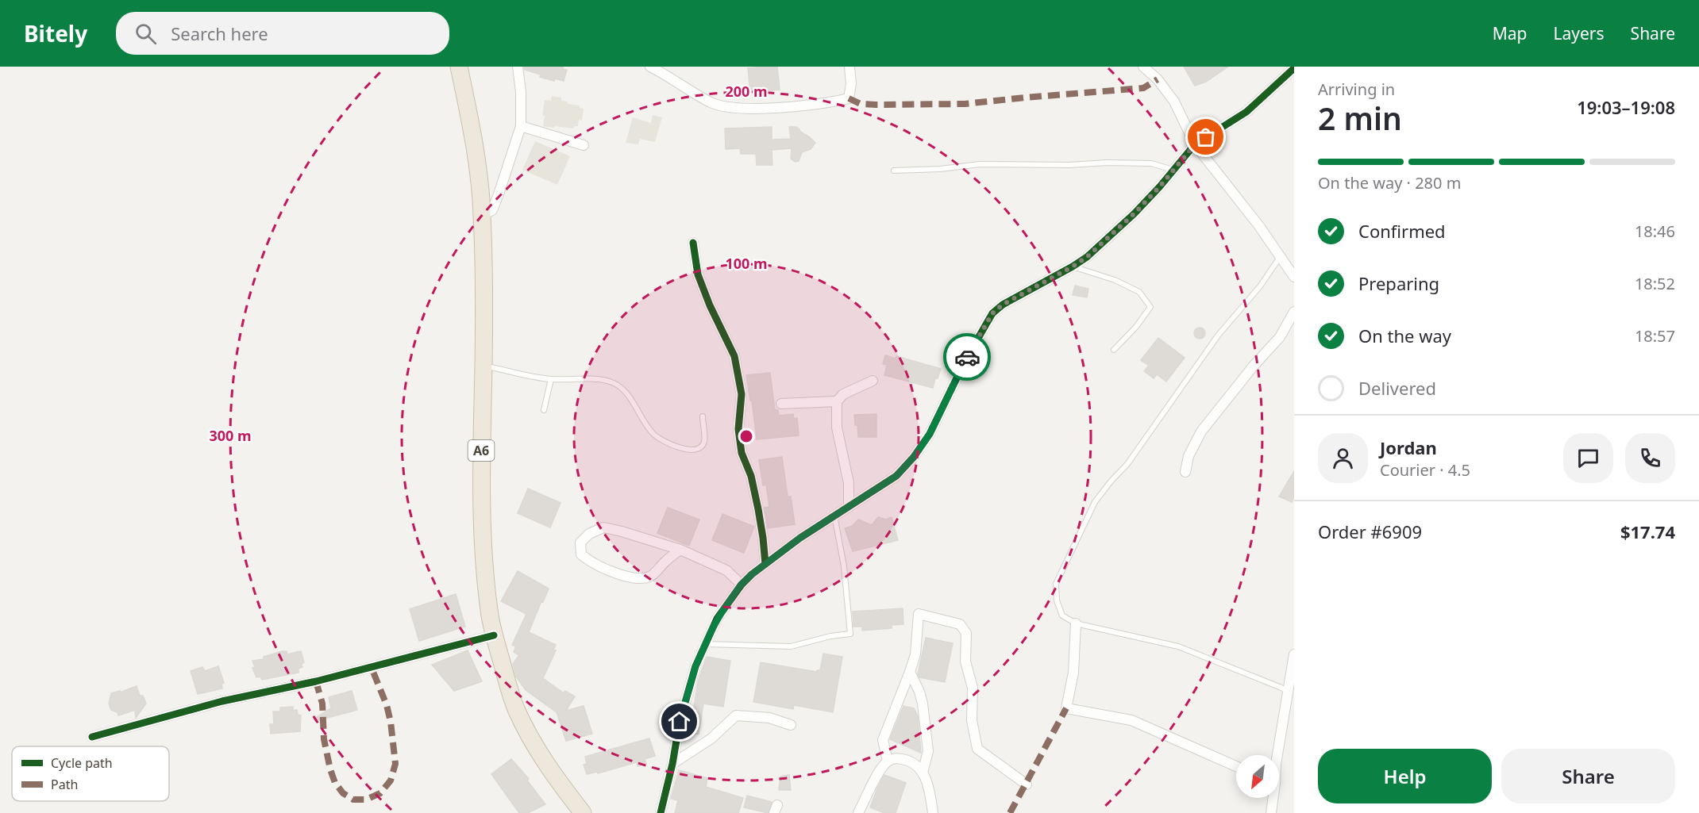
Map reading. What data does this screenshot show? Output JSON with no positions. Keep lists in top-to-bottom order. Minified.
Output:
{"streets":{"highway":["A6"]},"legend":["Cycle path","Path"],"north":"bottom left","page":{"header":"Bitely","search":"Search here","nav":["Map","Layers","Share"],"heading":["2 min","Arriving in","19:03–19:08"],"panel":["Jordan","Courier · 4.5","Order #6909","$17.74"],"bar":"On the way · 280 m","list":[["Confirmed","18:46"],["Preparing","18:52"],["On the way","18:57"],"Delivered"],"buttons":["Help","Share"]},"rings":["200 m","100 m","300 m"]}
